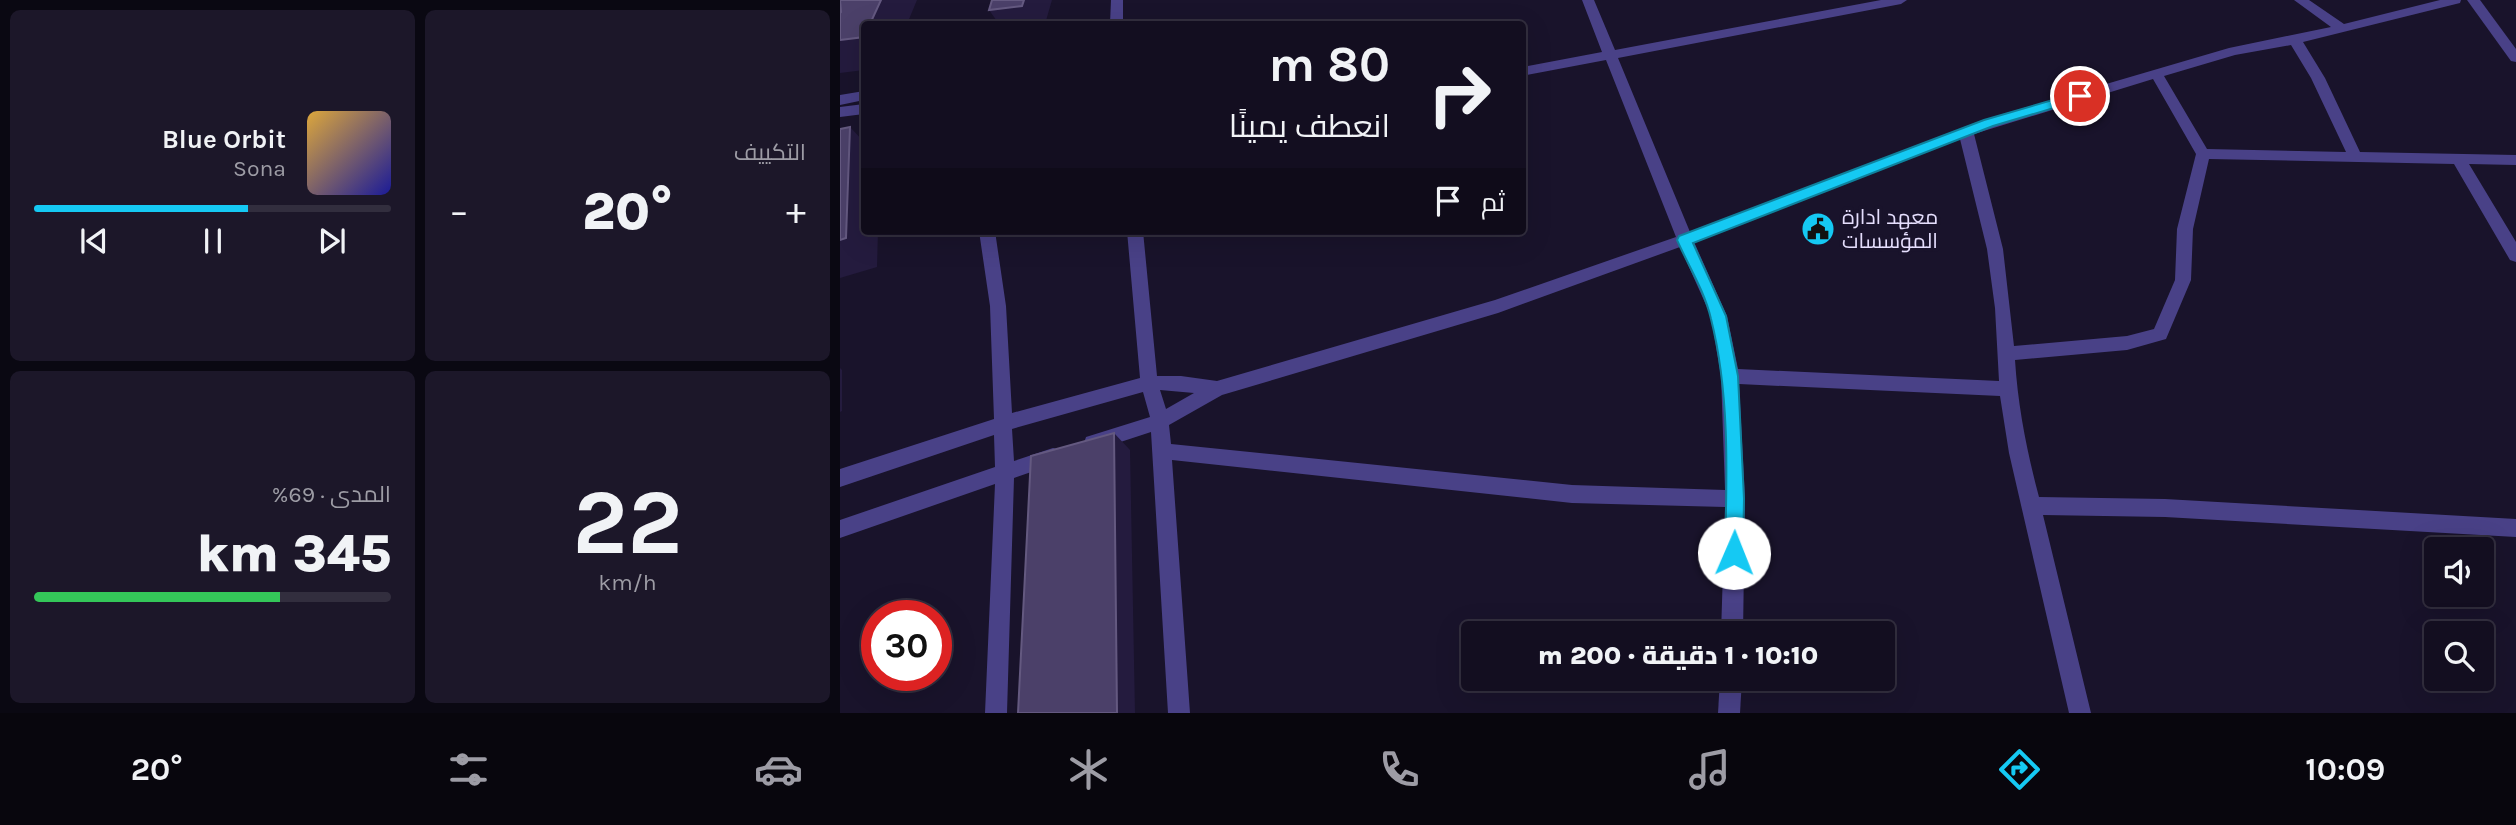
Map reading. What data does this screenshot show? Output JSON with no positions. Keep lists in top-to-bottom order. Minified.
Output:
{"places":{"public building":["معهد ادارة المؤسسات"]},"page":{"tile":["التكييف",["22","km/h"],["المدى · 69%","345 km"]],"turn":["80 m","انعطف يمينًا"],"song":["Blue Orbit","Sona"],"then":"ثم","heat":["−","20°","+"],"limit":"30","trip":"10:10 · 1 دقيقة · 200 m","tabs":["10:09","20°"]}}
